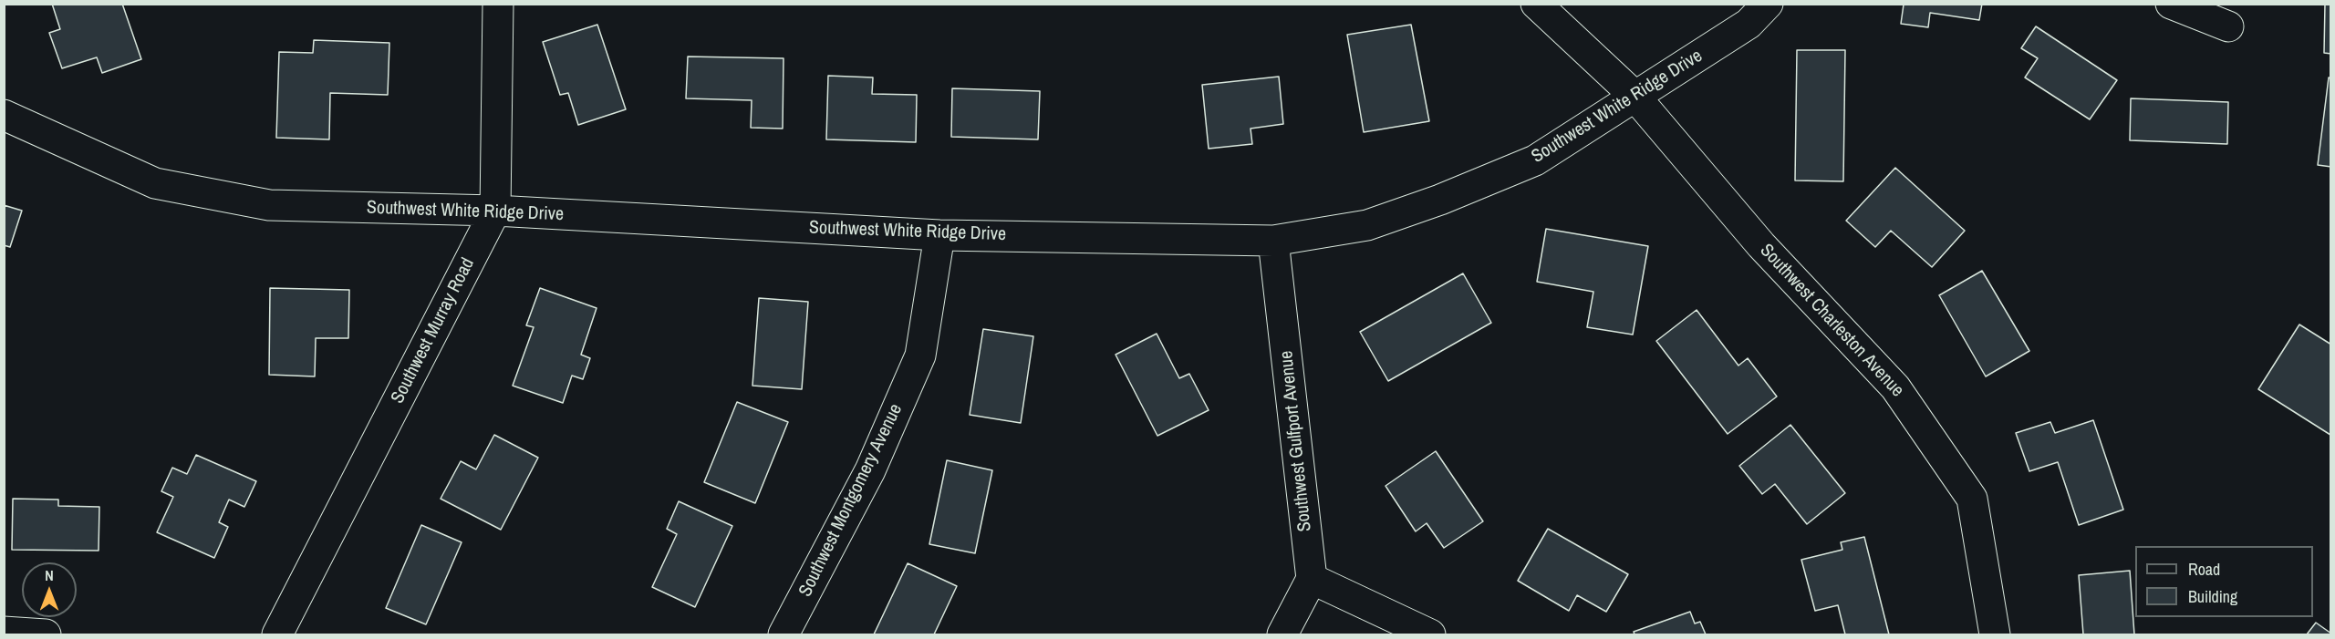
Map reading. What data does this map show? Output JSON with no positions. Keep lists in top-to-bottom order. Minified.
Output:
{"streets":{"street":["Southwest White Ridge Drive","Southwest Charleston Avenue","Southwest Murray Road","Southwest Gulfport Avenue","Southwest Montgomery Avenue"]},"crossings":[["Southwest White Ridge Drive","Southwest Charleston Avenue"],["Southwest White Ridge Drive","Southwest Murray Road"],["Southwest White Ridge Drive","Southwest Gulfport Avenue"],["Southwest White Ridge Drive","Southwest Montgomery Avenue"]],"legend":["Road","Building"],"north":"top"}
